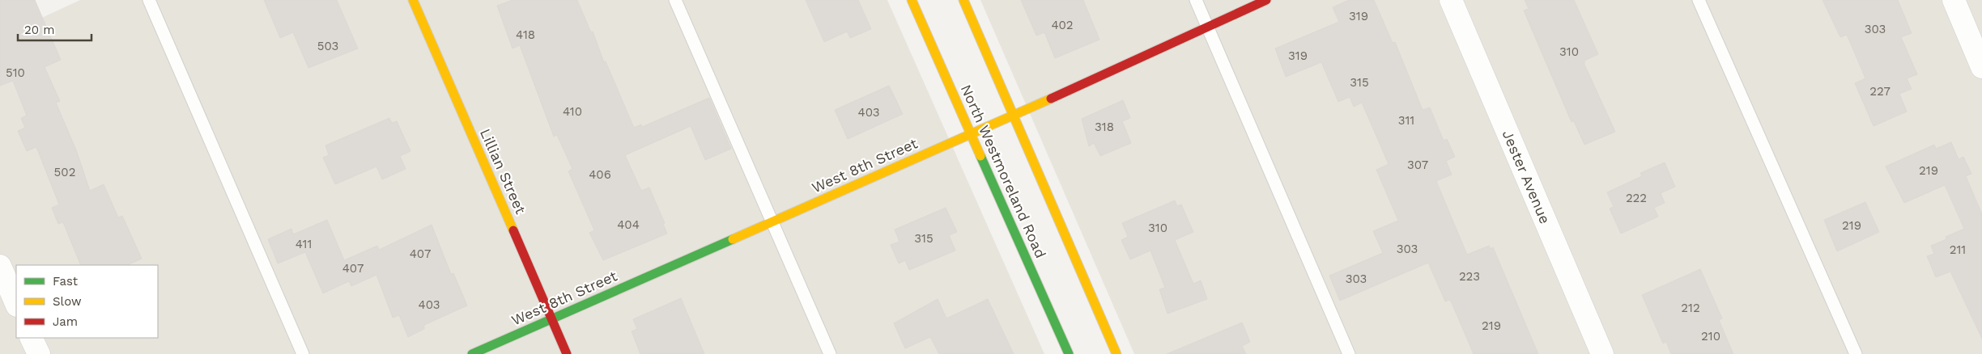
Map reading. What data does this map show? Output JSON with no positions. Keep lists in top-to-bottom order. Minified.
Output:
{"streets":{"street":["West 8th Street","Lillian Street","North Westmoreland Road","Jester Avenue"]},"crossings":[["West 8th Street","Lillian Street"],["West 8th Street","North Westmoreland Road"]],"house_numbers":["319","402","303","418","503","310","319","510","315","227","410","403","311","318","307","219","502","406","222","404","219","310","315","411","303","211","407","407","223","303","403","212","219","210"],"legend":["Fast","Slow","Jam"],"scale_bar":"20 m"}
